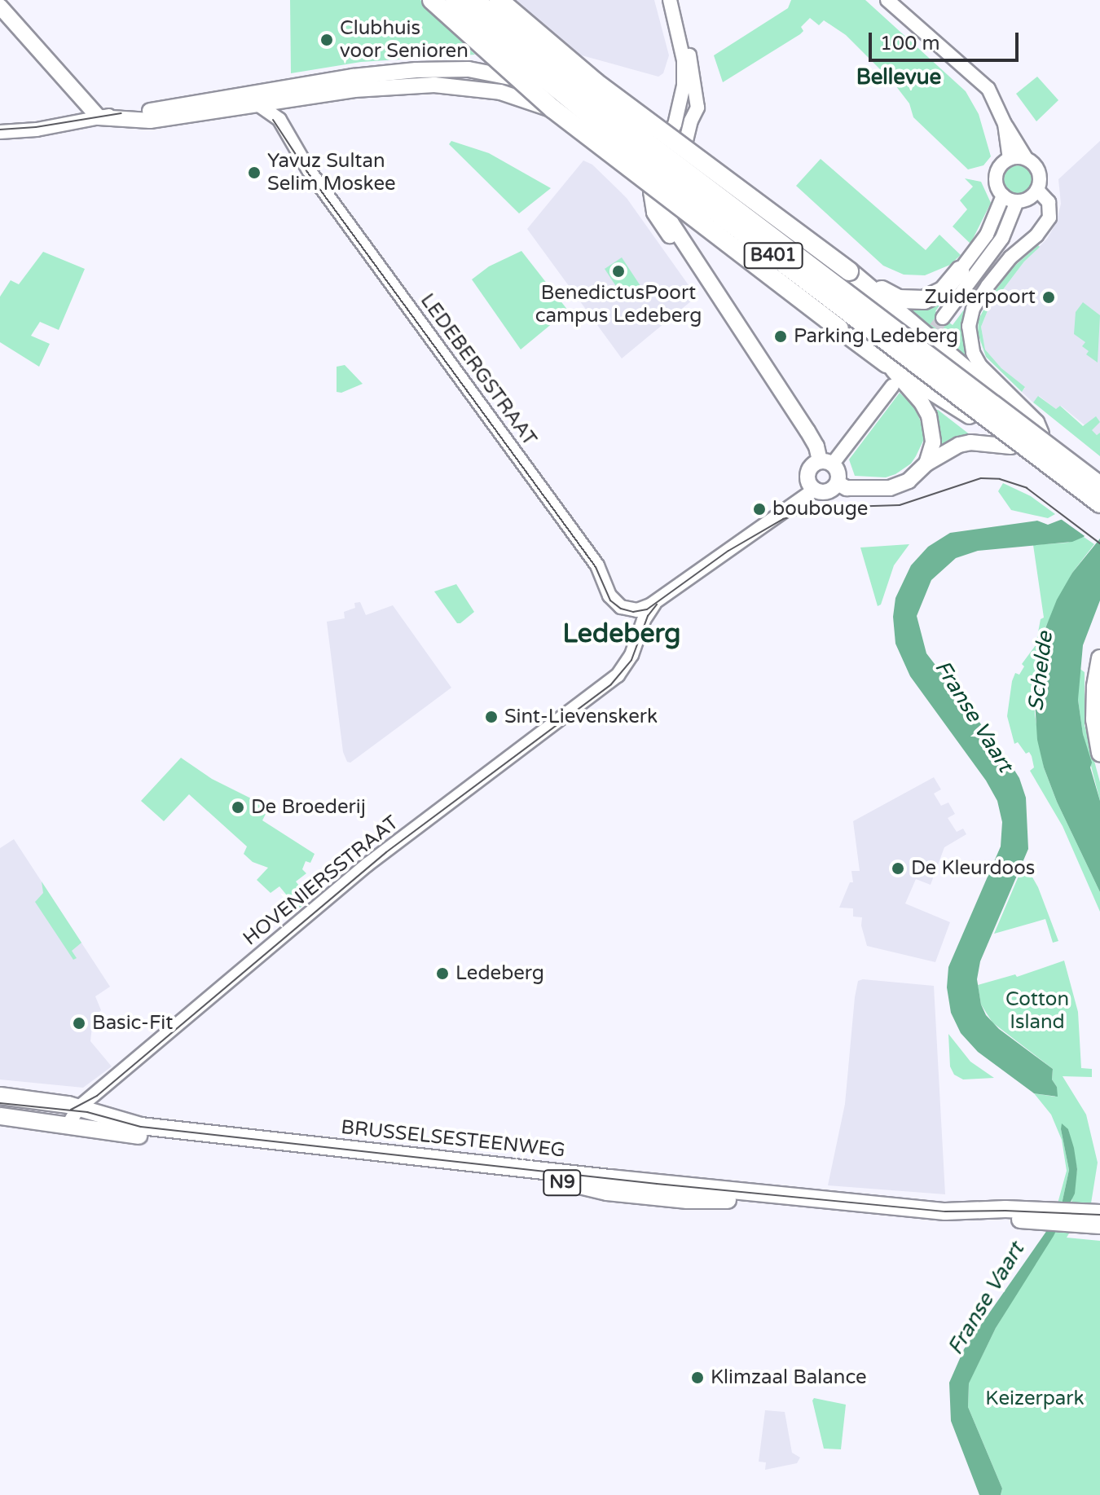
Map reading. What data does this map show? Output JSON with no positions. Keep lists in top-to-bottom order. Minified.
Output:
{"streets":{"highway":["B401"],"main road":["BRUSSELSESTEENWEG","N9"],"street":["LEDEBERGSTRAAT","HOVENIERSSTRAAT"]},"crossings":[["LEDEBERGSTRAAT","HOVENIERSSTRAAT"],["HOVENIERSSTRAAT","BRUSSELSESTEENWEG"]],"districts":["Bellevue","Ledeberg"],"water":["Schelde","Franse Vaart"],"parks":["Cotton Island","Keizerpark"],"places":["Clubhuis voor Senioren","Yavuz Sultan Selim Moskee","BenedictusPoort campus Ledeberg","Zuiderpoort","Parking Ledeberg","boubouge","Sint-Lievenskerk","De Broederij","De Kleurdoos","Ledeberg","Basic-Fit","Klimzaal Balance"],"scale_bar":"100 m"}
